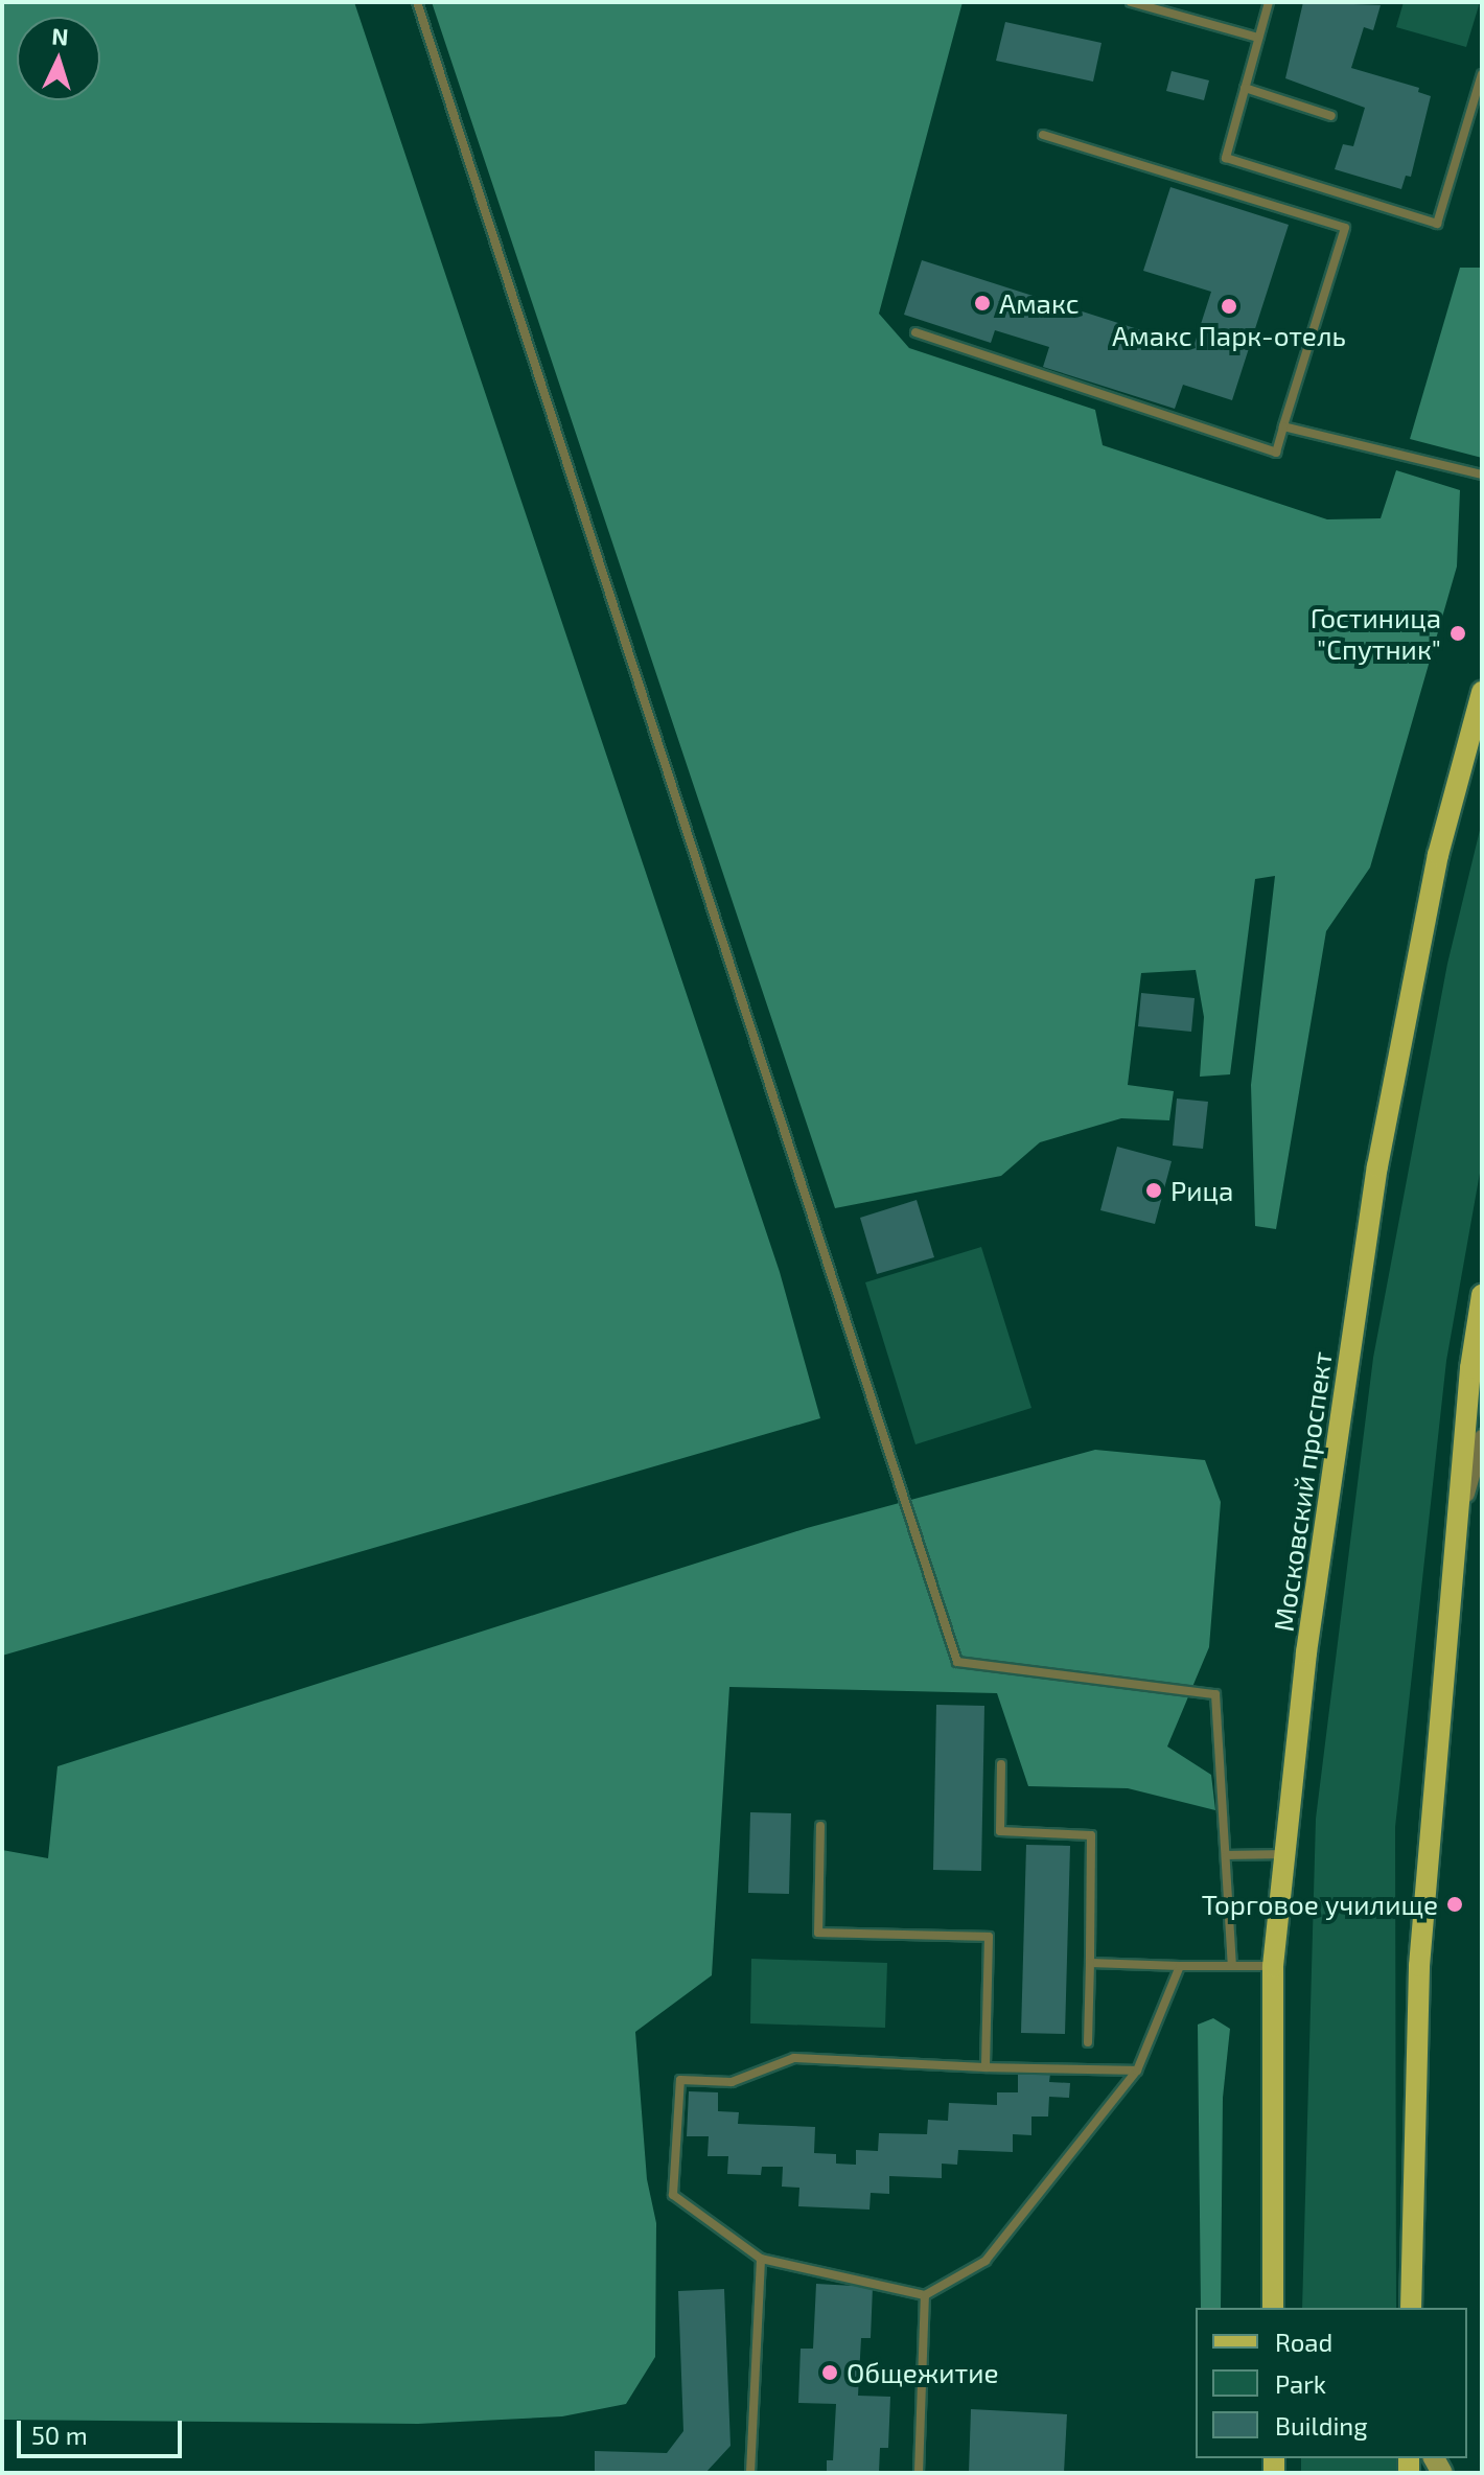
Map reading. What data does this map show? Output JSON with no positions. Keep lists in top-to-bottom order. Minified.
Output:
{"streets":{"main road":["Московский проспект"]},"places":["Амакс","Амакс Парк-отель","Гостиница \"Спутник\"","Рица","Торговое училище","Общежитие"],"legend":["Road","Park","Building"],"scale_bar":"50 m","north":"top"}
